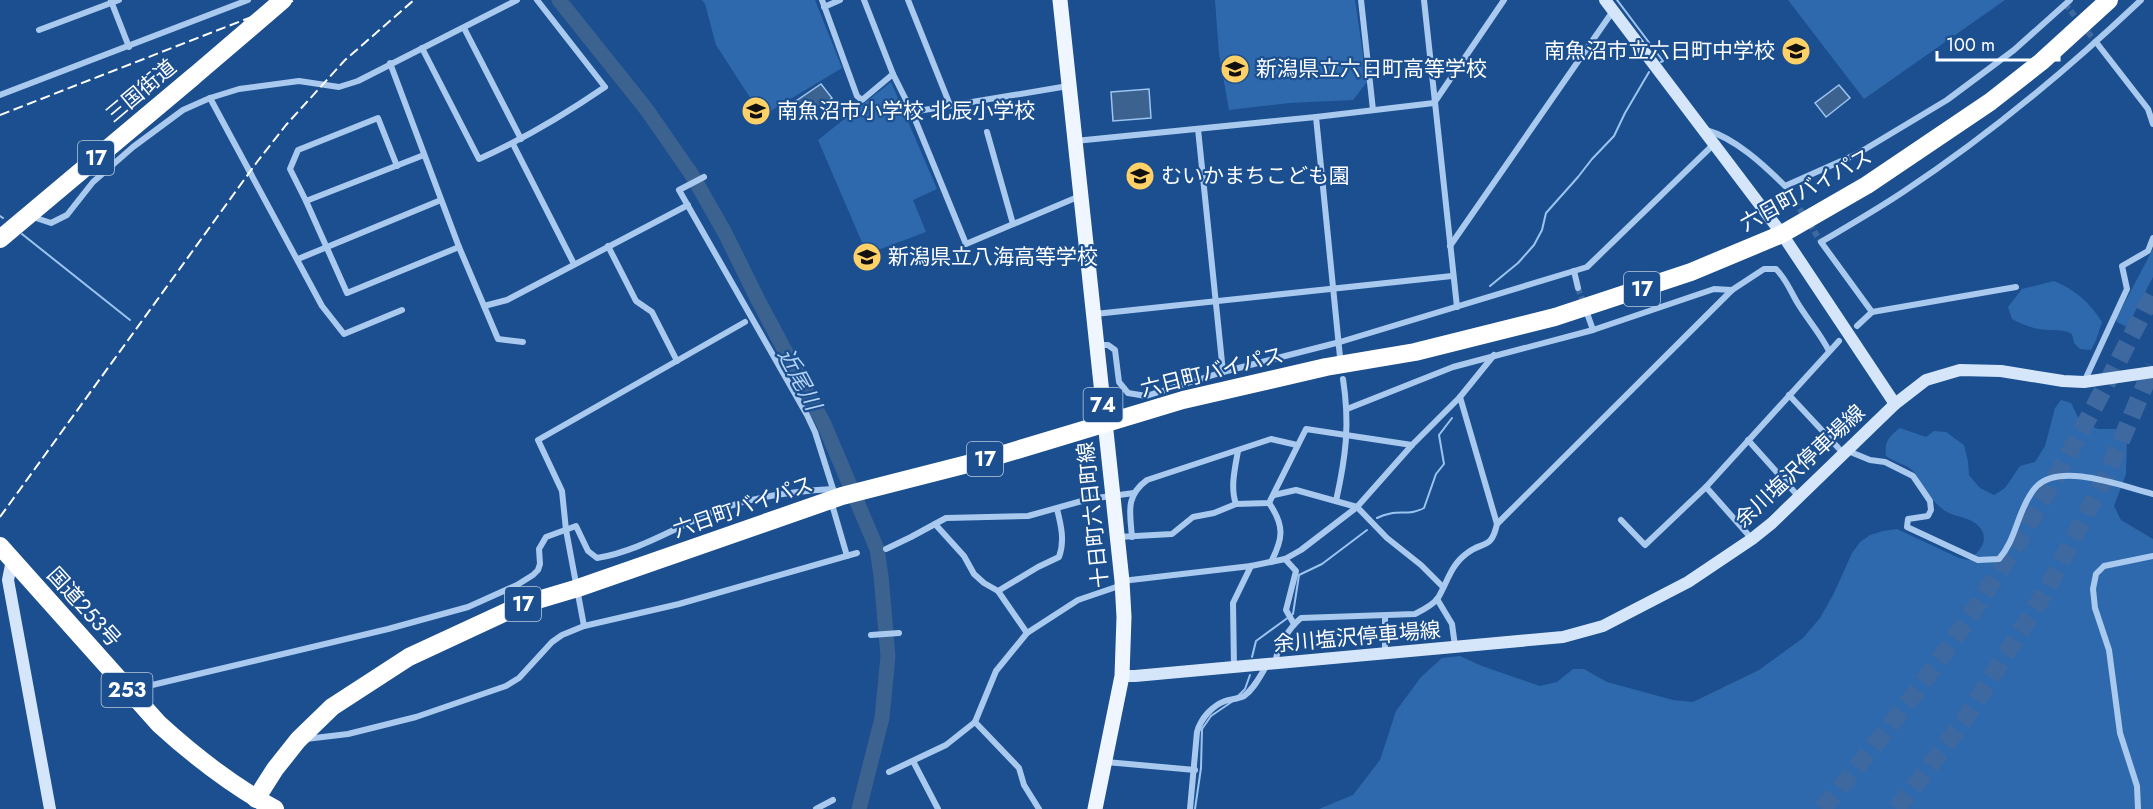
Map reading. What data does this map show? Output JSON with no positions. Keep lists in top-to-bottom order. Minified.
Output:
{"streets":{"highway":["三国街道","17","六日町バイパス","国道253号","253"],"main road":["74","余川塩沢停車場線","十日町六日町線"]},"crossings":[["六日町バイパス","十日町六日町線"],["六日町バイパス","国道253号"],["余川塩沢停車場線","十日町六日町線"]],"water":["近尾川"],"places":{"school or university":["南魚沼市立六日町中学校","新潟県立六日町高等学校","南魚沼市小学校 北辰小学校","むいかまちこども園","新潟県立八海高等学校"]},"scale_bar":"100 m"}
